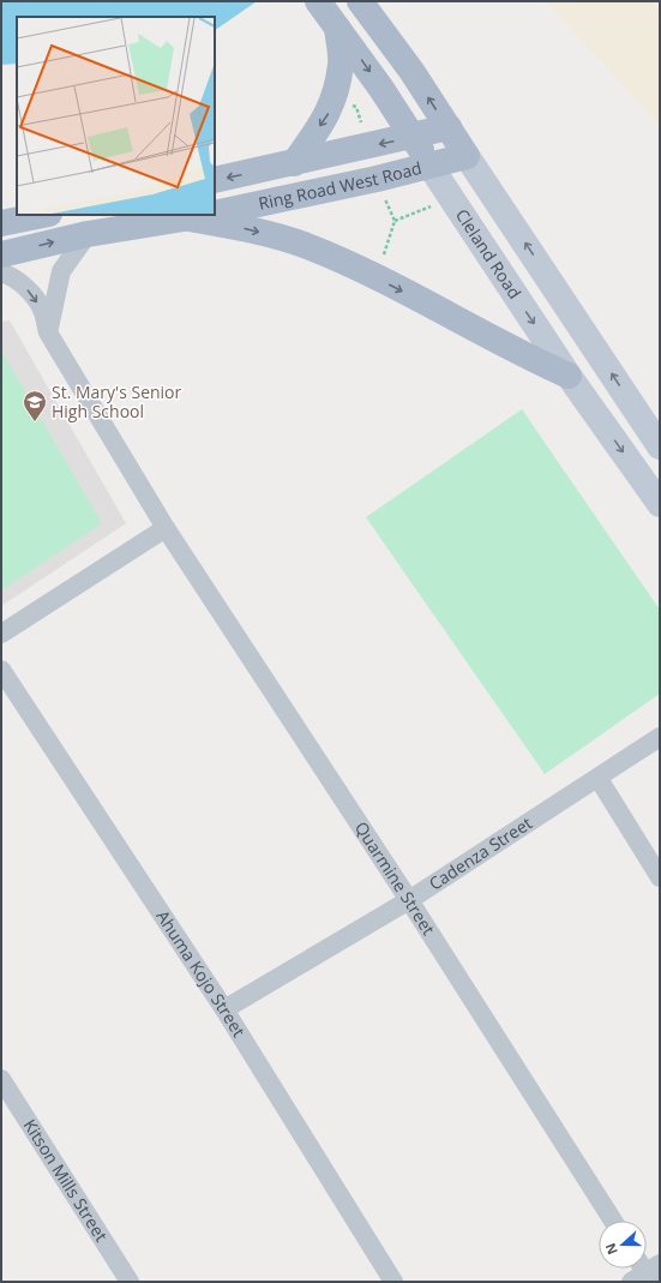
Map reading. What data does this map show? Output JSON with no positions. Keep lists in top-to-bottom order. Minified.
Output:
{"streets":{"main road":["Ring Road West Road","Cleland Road"],"street":["Cadenza Street","Quarmine Street","Ahuma Kojo Street","Kitson Mills Street"]},"crossings":[["Ring Road West Road","Cleland Road"],["Cadenza Street","Quarmine Street"],["Cadenza Street","Ahuma Kojo Street"]],"places":{"school or university":["St. Mary's Senior High School"]},"north":"left"}
